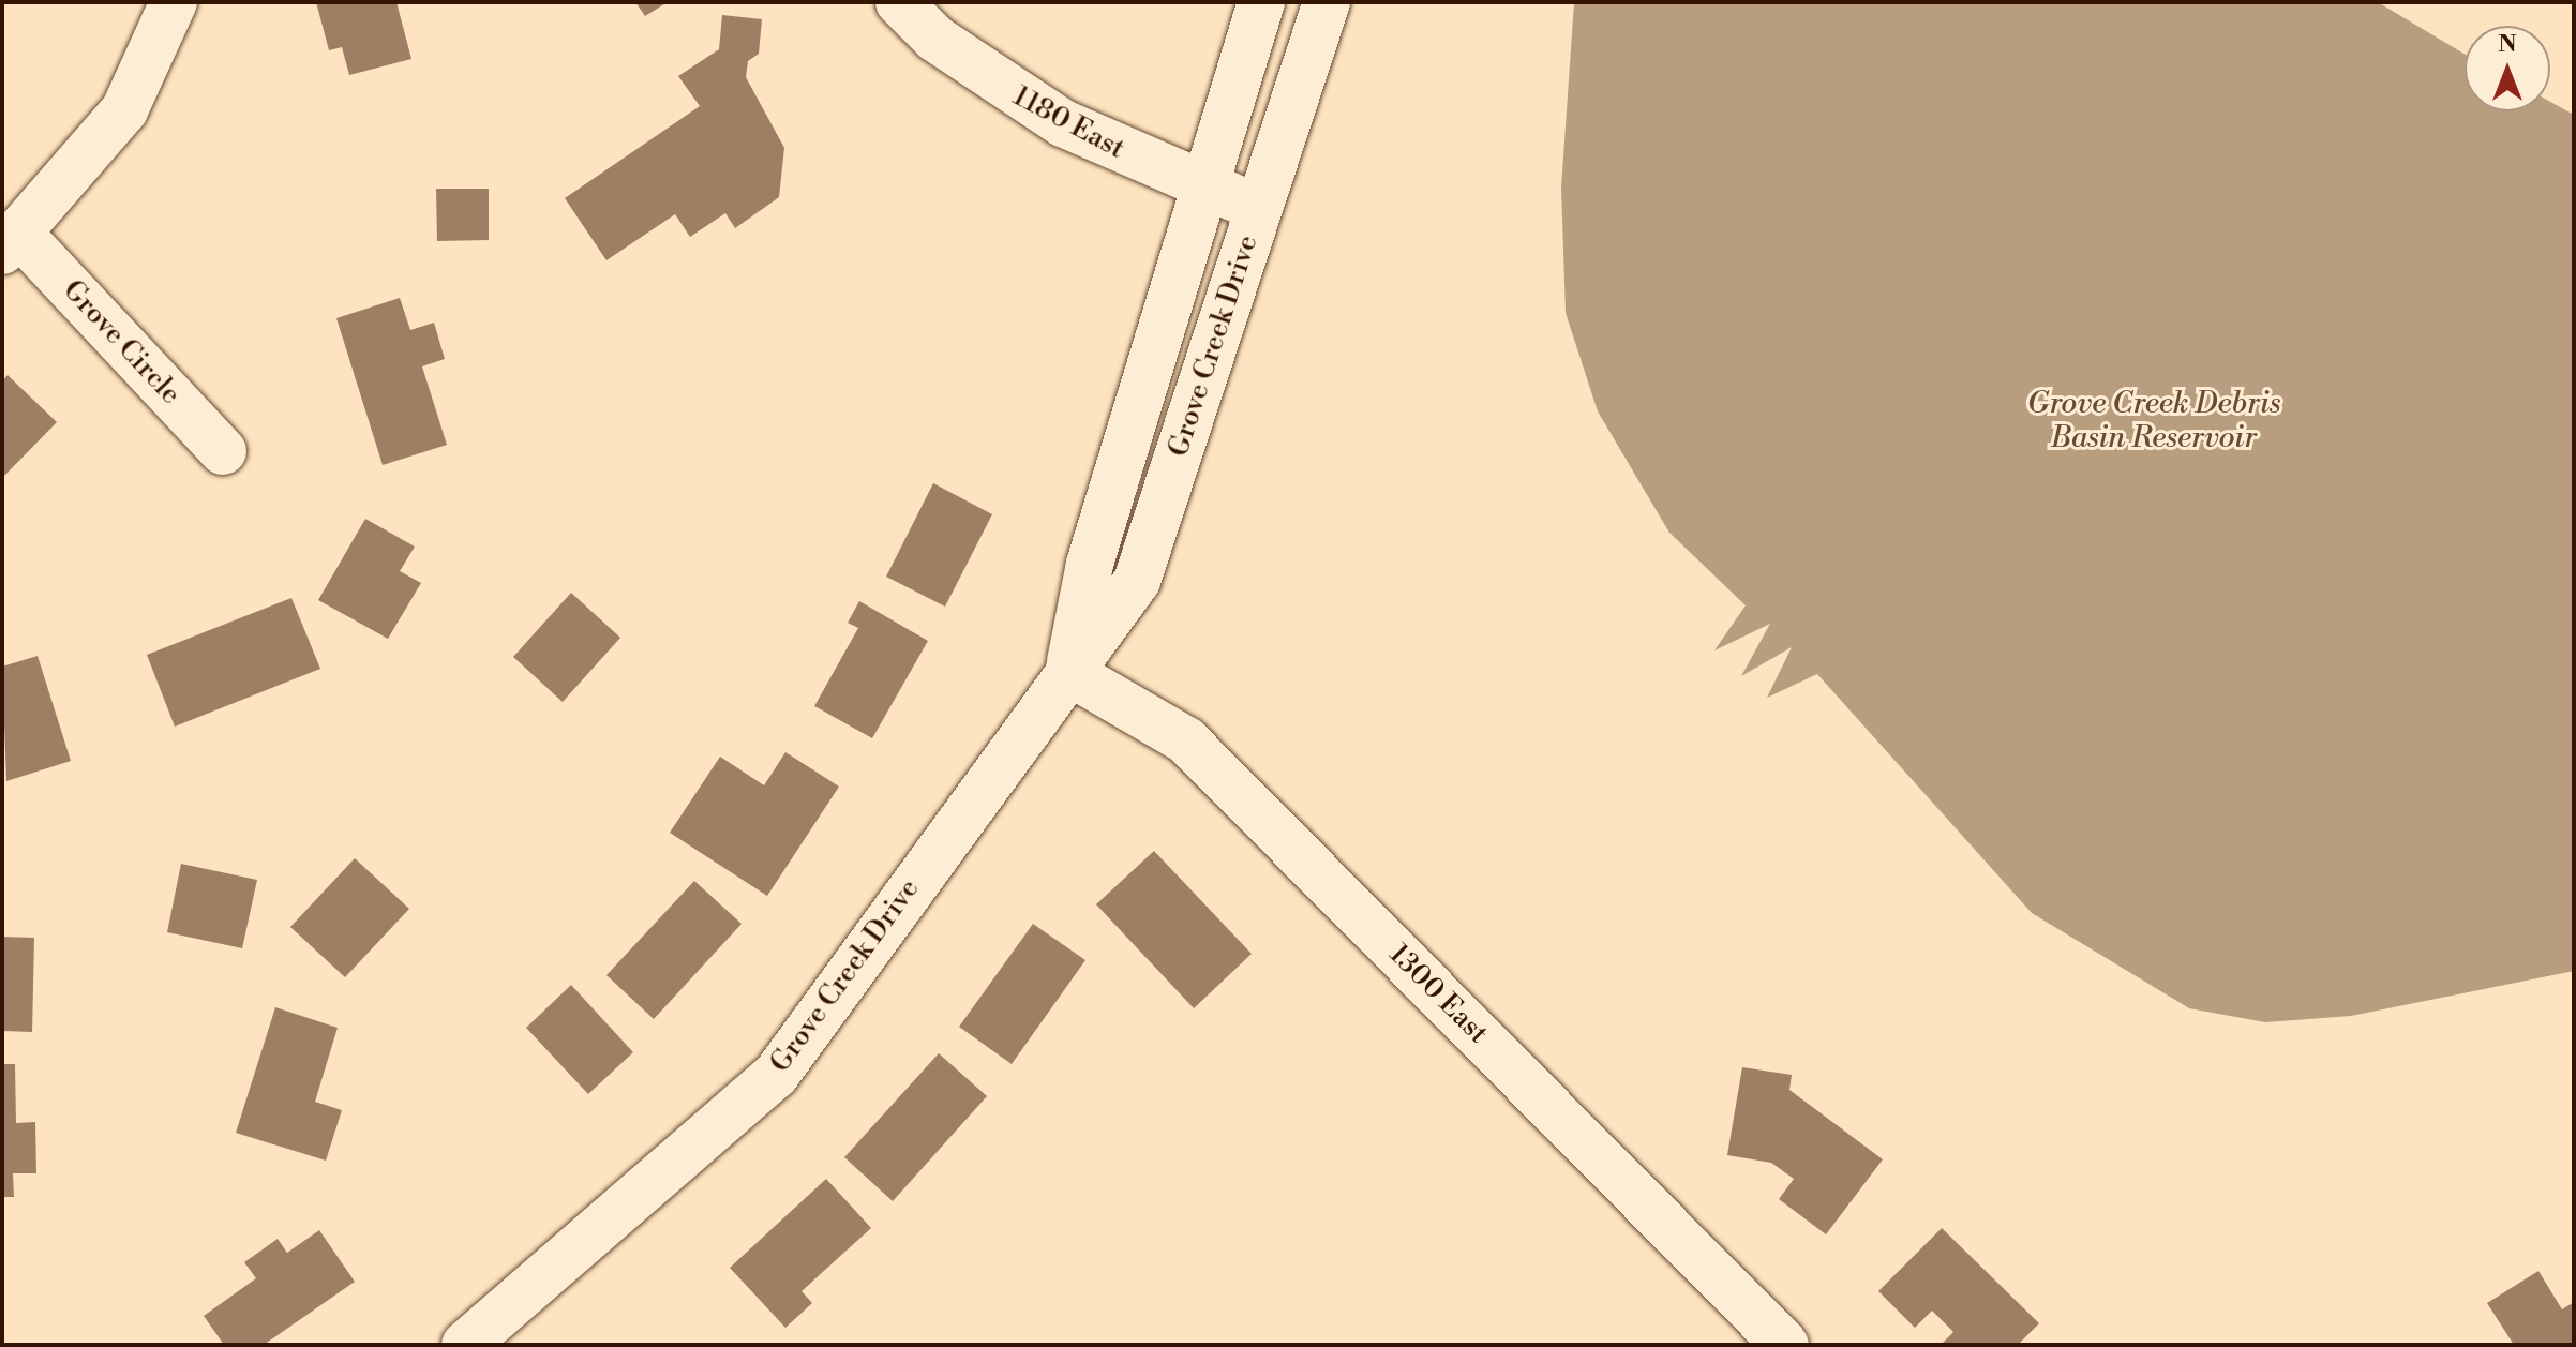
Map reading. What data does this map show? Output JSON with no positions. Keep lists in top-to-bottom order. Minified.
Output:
{"streets":{"street":["1180 East","Grove Circle","Grove Creek Drive","1300 East"]},"crossings":[["1180 East","Grove Creek Drive"],["Grove Creek Drive","1300 East"]],"water":["Grove Creek Debris Basin Reservoir"],"north":"top"}
